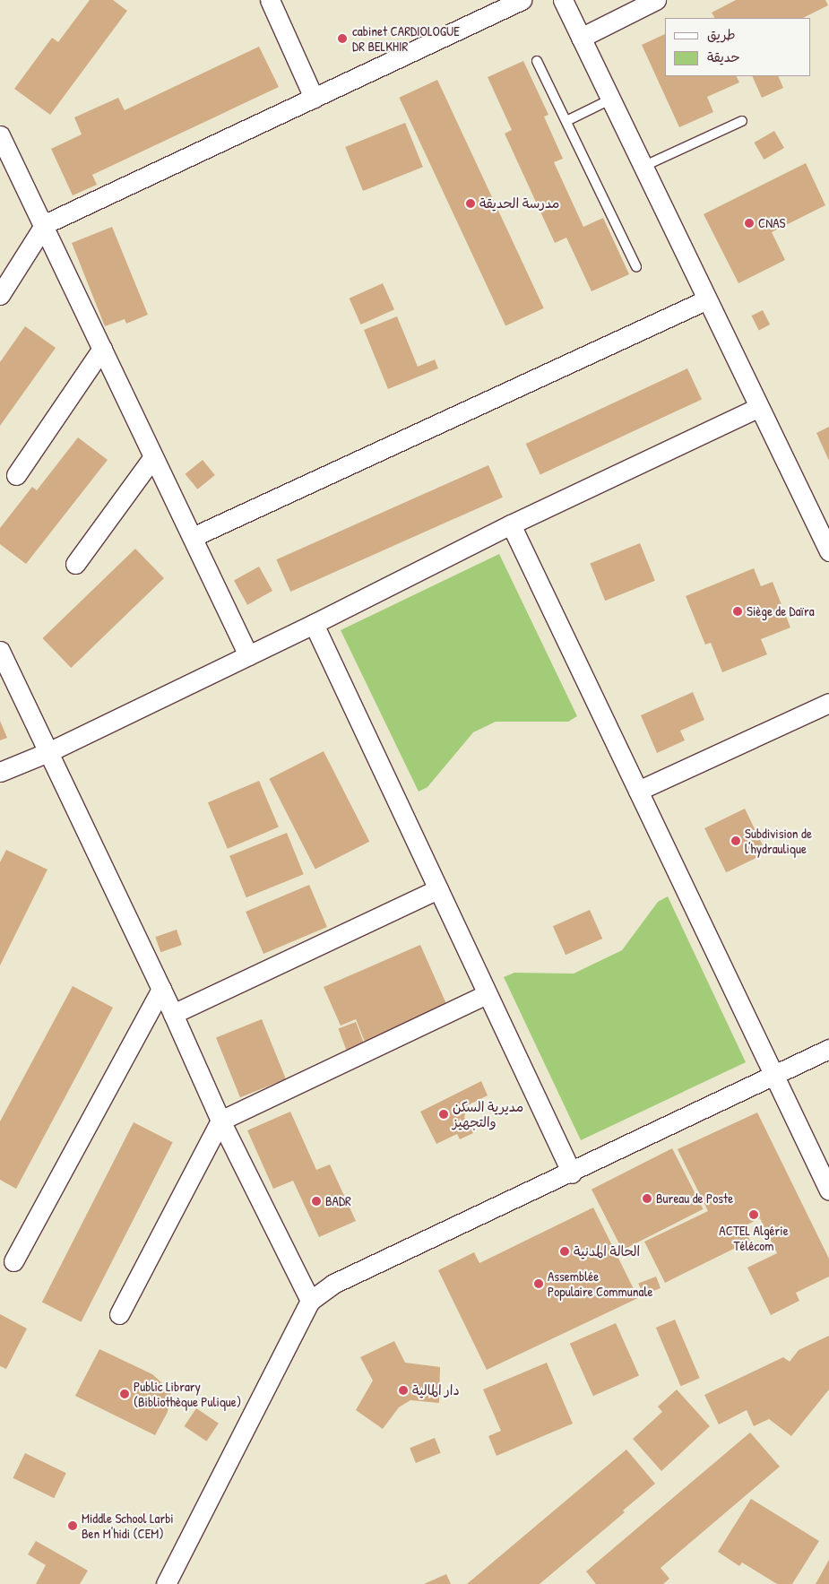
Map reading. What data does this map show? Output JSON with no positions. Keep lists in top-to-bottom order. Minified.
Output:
{"places":["cabinet CARDIOLOGUE DR BELKHIR","مدرسة الحديقة","CNAS","Siège de Daïra","Subdivision de l'hydraulique","مديرية السكن والتجهيز","Bureau de Poste","BADR","ACTEL Algérie Télécom","الحالة المدنية","Assemblée Populaire Communale","دار المالية","Public Library (Bibliothèque Pulique)","Middle School Larbi Ben M'hidi (CEM)"],"legend":["طريق","حديقة"]}
